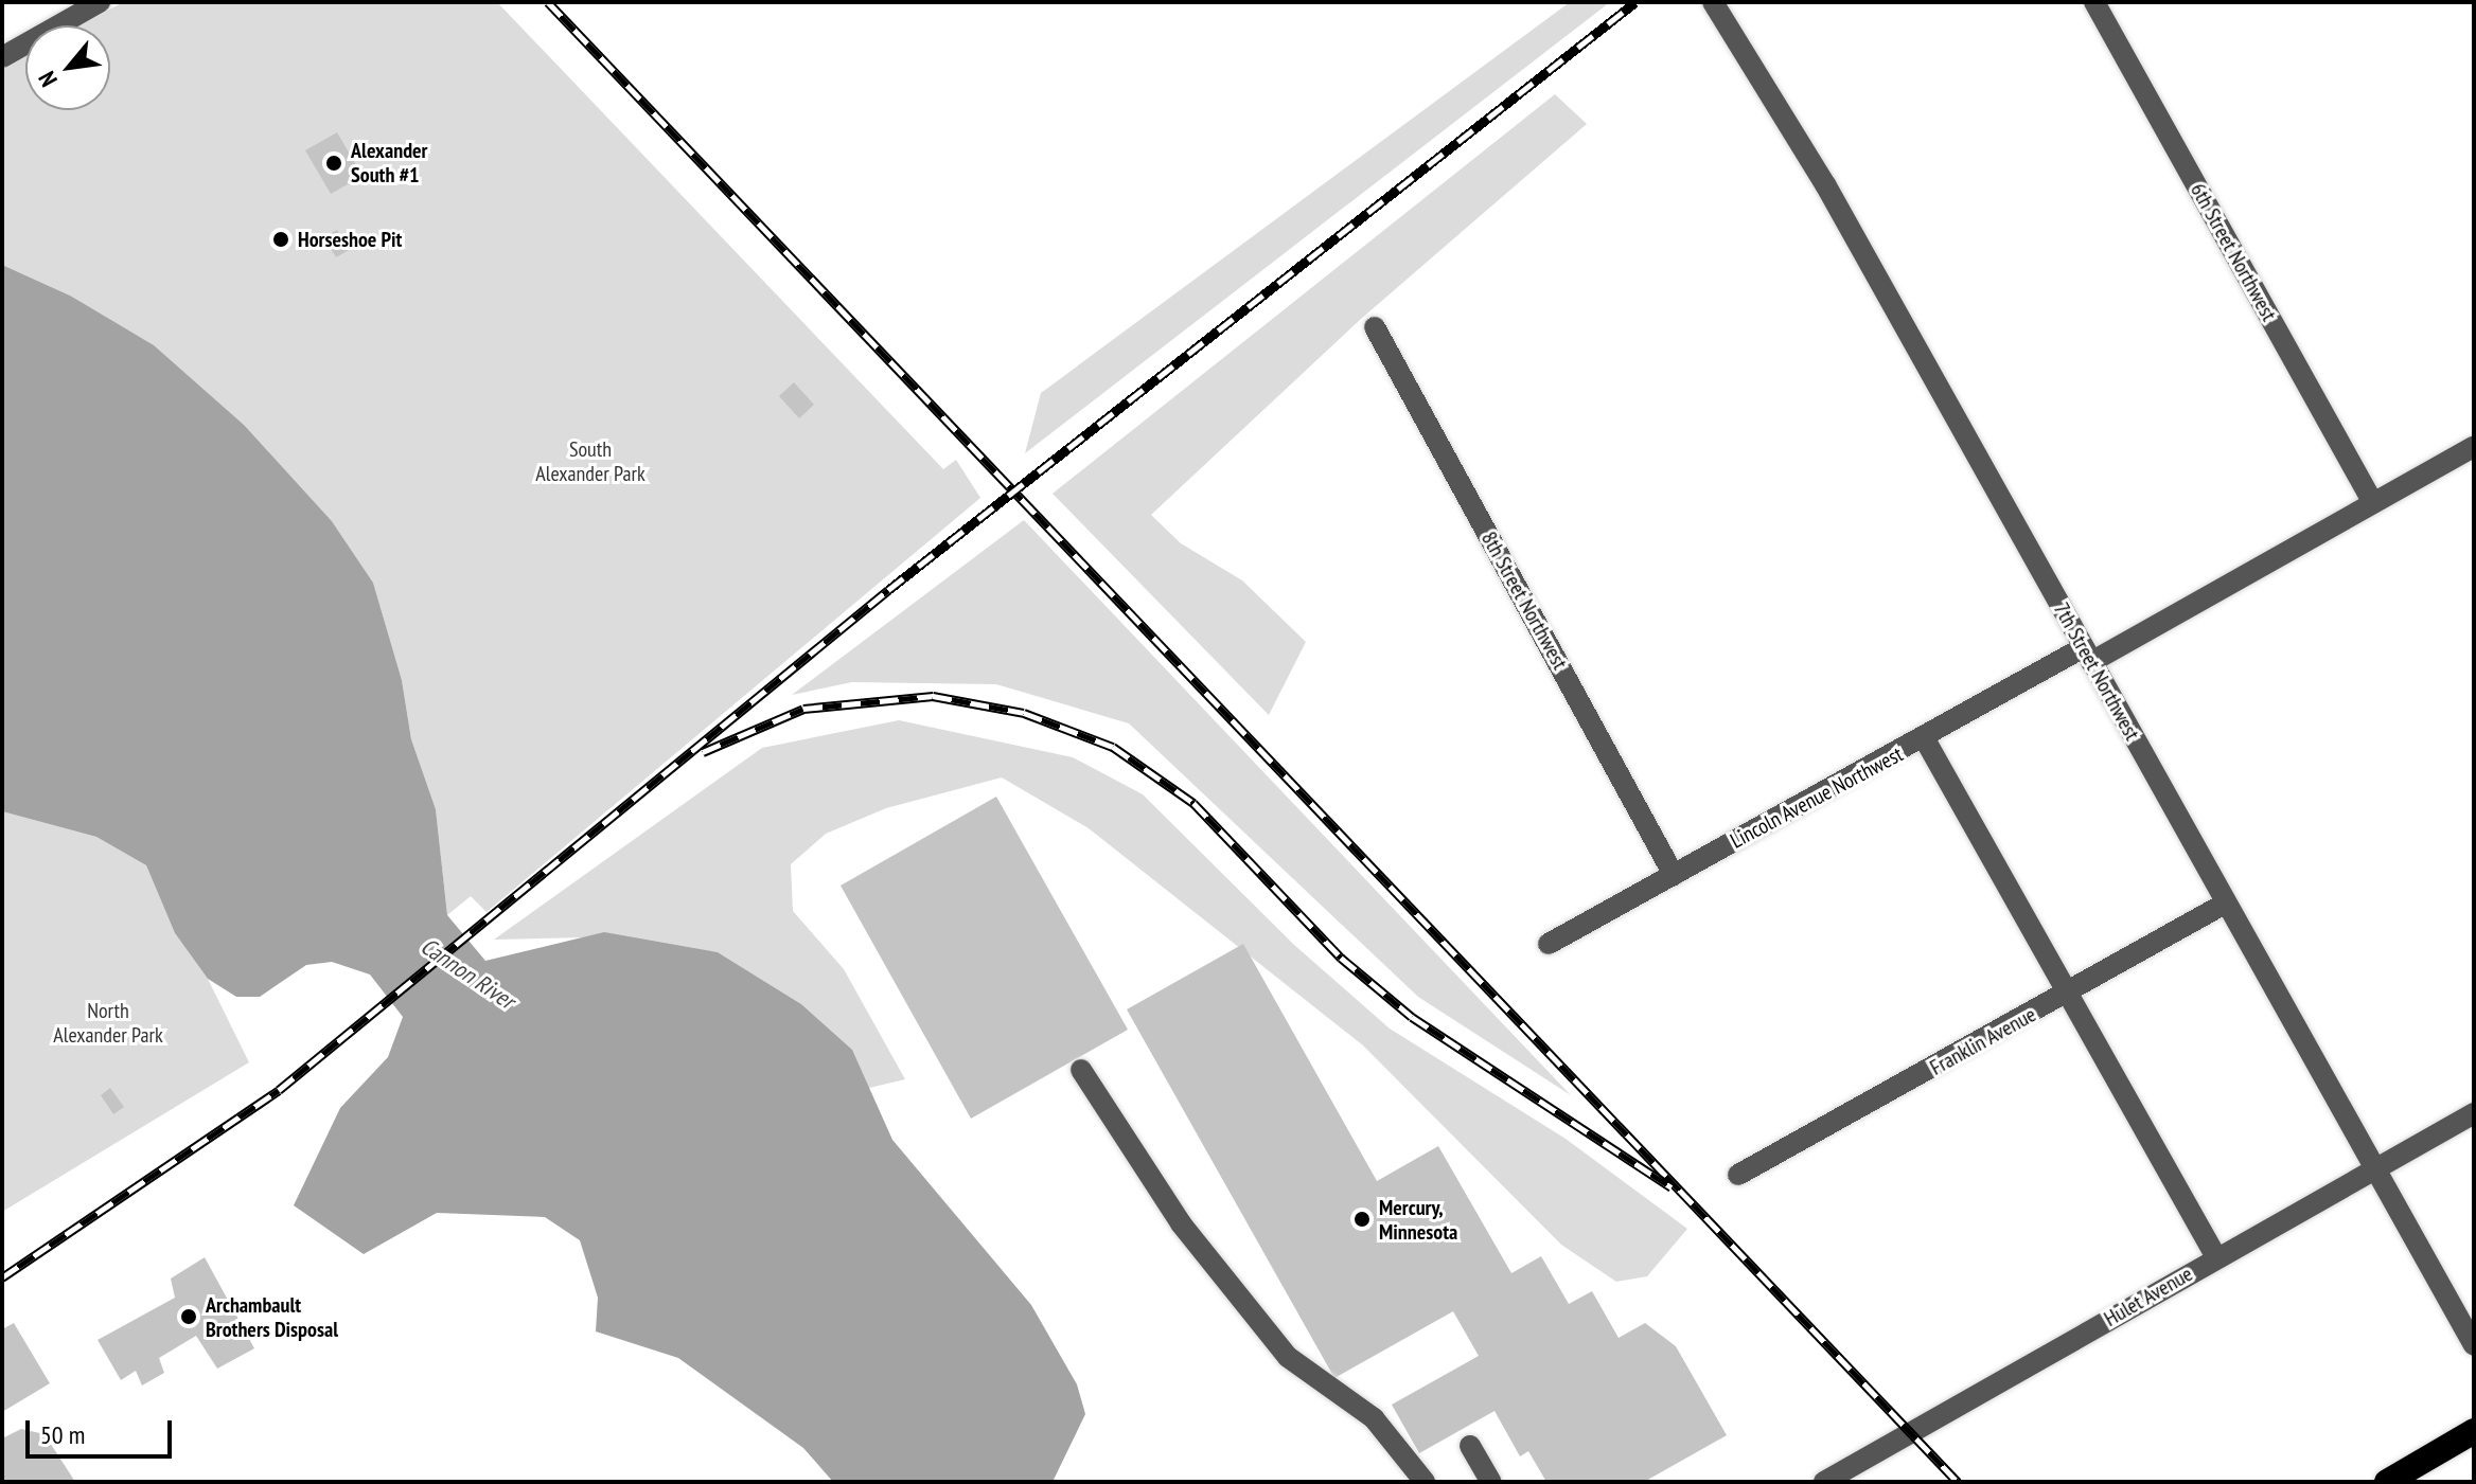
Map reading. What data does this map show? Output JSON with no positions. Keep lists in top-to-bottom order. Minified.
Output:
{"streets":{"street":["6th Street Northwest","8th Street Northwest","7th Street Northwest","Lincoln Avenue Northwest","Franklin Avenue","Hulet Avenue"]},"crossings":[["6th Street Northwest","Lincoln Avenue Northwest"],["8th Street Northwest","Lincoln Avenue Northwest"],["7th Street Northwest","Lincoln Avenue Northwest"],["7th Street Northwest","Franklin Avenue"],["7th Street Northwest","Hulet Avenue"]],"water":["Cannon River"],"parks":["South Alexander Park","North Alexander Park"],"places":["Alexander South #1","Horseshoe Pit","Mercury, Minnesota","Archambault Brothers Disposal"],"scale_bar":"50 m","north":"bottom left"}
